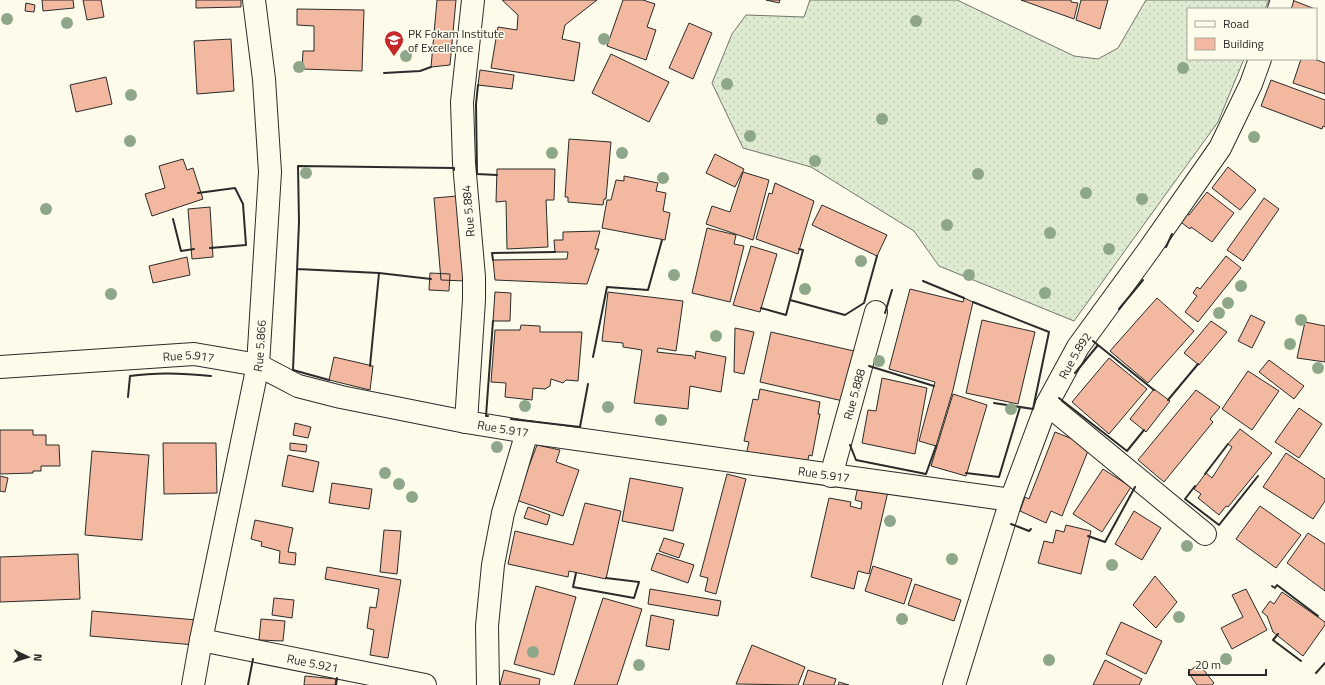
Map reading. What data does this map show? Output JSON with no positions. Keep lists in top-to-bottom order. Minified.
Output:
{"streets":{"street":["Rue 5.884","Rue 5.866","Rue 5.892","Rue 5.917","Rue 5.888","Rue 5.921"]},"crossings":[["Rue 5.884","Rue 5.917"],["Rue 5.866","Rue 5.917"],["Rue 5.866","Rue 5.921"],["Rue 5.892","Rue 5.917"],["Rue 5.917","Rue 5.888"]],"places":{"school or university":["PK Fokam Institute of Excellence"]},"legend":["Road","Building"],"scale_bar":"20 m","north":"right"}
